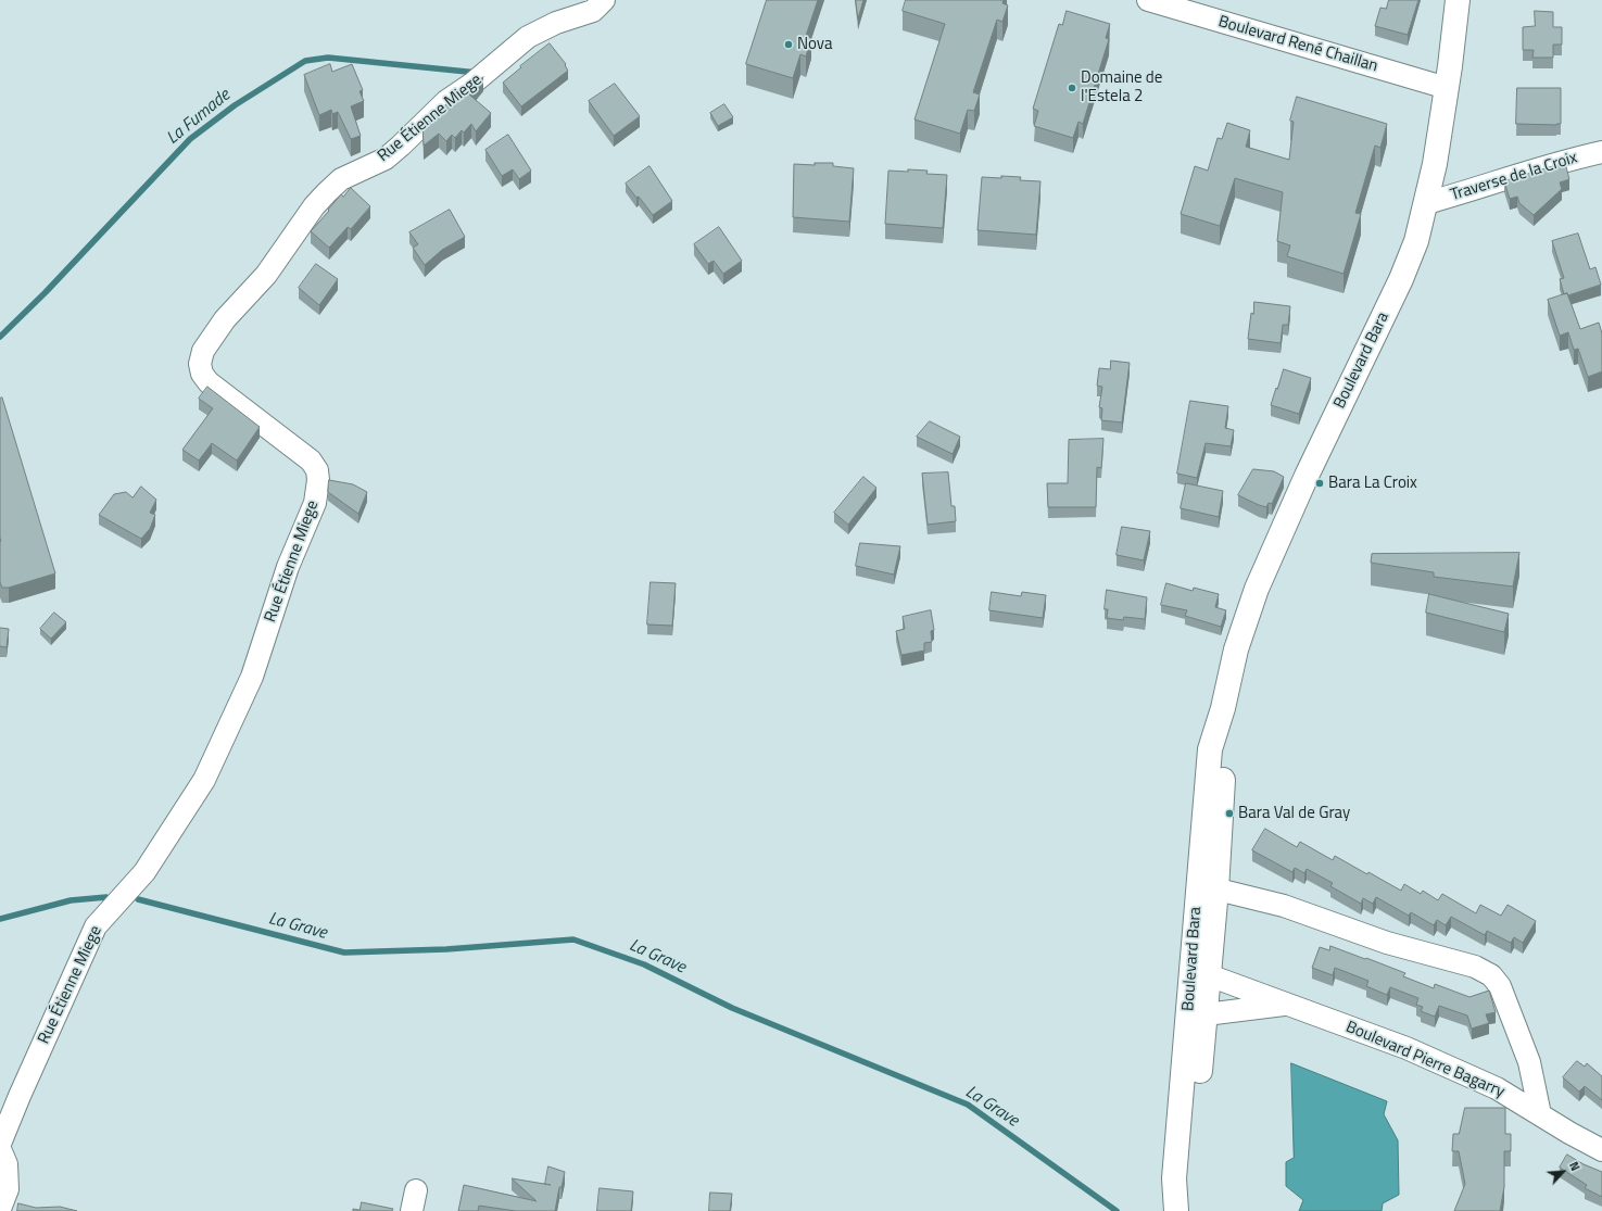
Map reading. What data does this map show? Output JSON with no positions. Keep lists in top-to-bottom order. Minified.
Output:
{"streets":{"street":["Boulevard René Chaillan","Rue Étienne Miege","Traverse de la Croix","Boulevard Bara","Boulevard Pierre Bagarry"]},"crossings":[["Boulevard René Chaillan","Boulevard Bara"],["Traverse de la Croix","Boulevard Bara"],["Boulevard Bara","Boulevard Pierre Bagarry"]],"water":["La Fumade","La Grave"],"places":["Nova","Domaine de l'Estela 2","Bara La Croix","Bara Val de Gray"],"north":"top right"}
